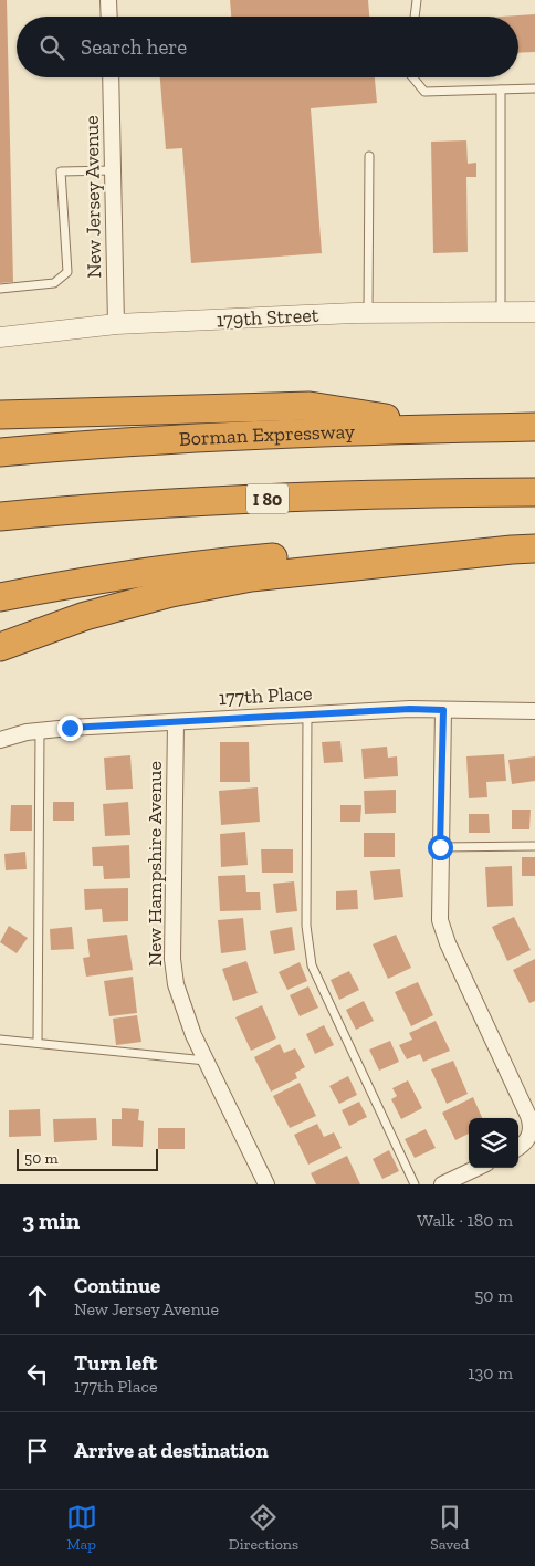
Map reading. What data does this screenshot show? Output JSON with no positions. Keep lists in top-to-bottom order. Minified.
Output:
{"streets":{"highway":["Borman Expressway","I 80"],"street":["New Jersey Avenue","179th Street","177th Place","New Hampshire Avenue"]},"crossings":[["New Jersey Avenue","179th Street"],["177th Place","New Hampshire Avenue"]],"scale_bar":"50 m","page":{"search":"Search here","scale":"50 m","heading":["3 min","Walk · 180 m"],"list":[["Continue","New Jersey Avenue","50 m"],["Turn left","177th Place","130 m"],"Arrive at destination"],"nav":["Map","Directions","Saved"]}}
